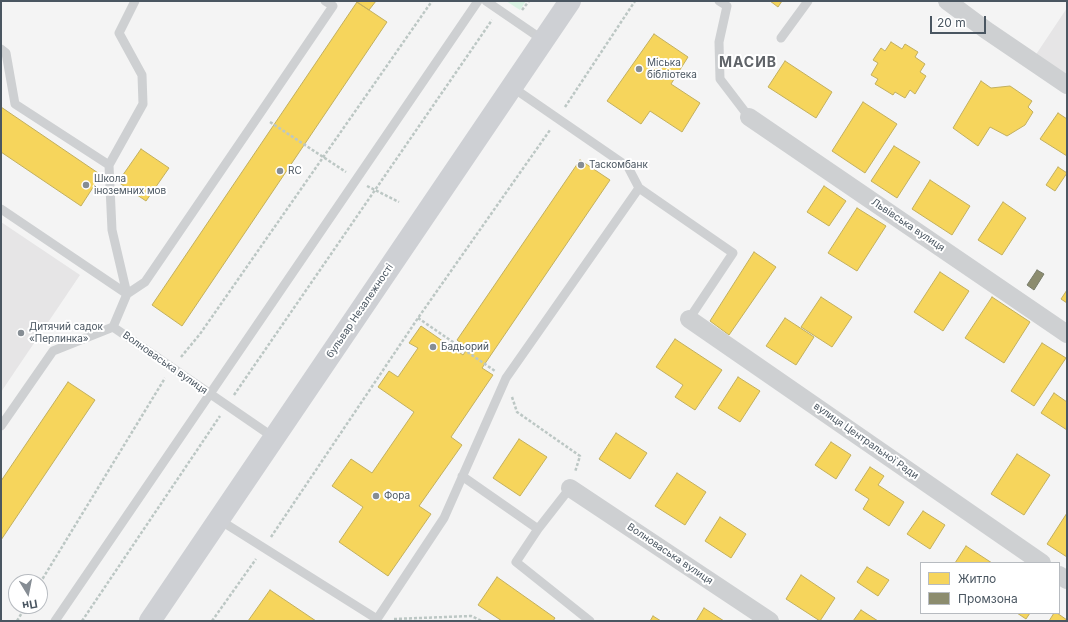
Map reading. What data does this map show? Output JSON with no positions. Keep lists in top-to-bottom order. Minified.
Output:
{"streets":{"main road":["бульвар Незалежності"],"street":["Львівська вулиця","Волноваська вулиця","вулиця Центральної Ради"]},"crossings":[["бульвар Незалежності","Волноваська вулиця"]],"districts":["МАСИВ"],"places":["Міська бібліотека","Таскомбанк","RC","Школа іноземних мов","Дитячий садок «Перлинка»","Бадьорий","Фора"],"legend":["Житло","Промзона"],"scale_bar":"20 m","north":"bottom"}
